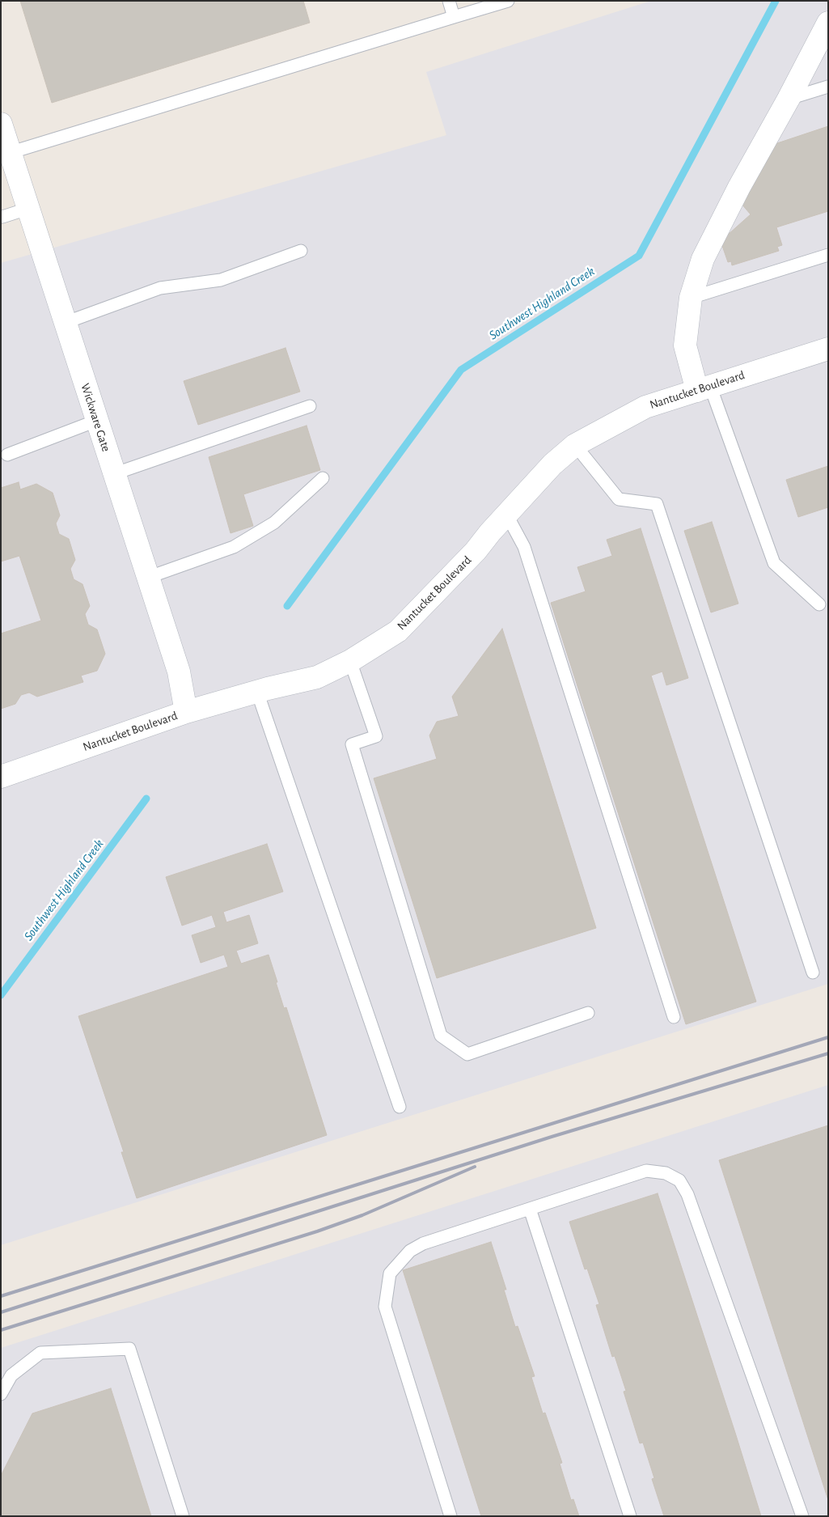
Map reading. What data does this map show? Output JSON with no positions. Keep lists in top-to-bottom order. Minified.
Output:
{"streets":{"street":["Nantucket Boulevard","Wickware Gate"]},"crossings":[["Nantucket Boulevard","Wickware Gate"]],"water":["Southwest Highland Creek"]}
